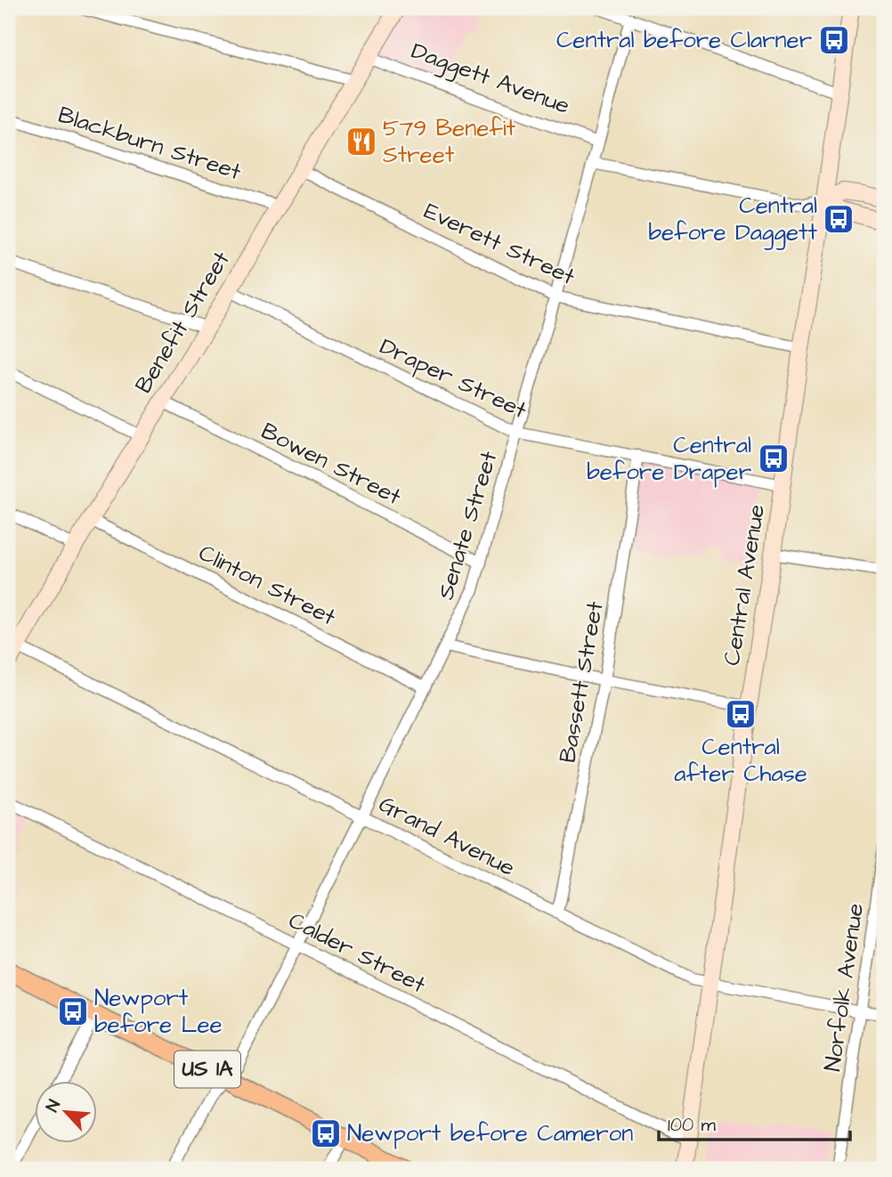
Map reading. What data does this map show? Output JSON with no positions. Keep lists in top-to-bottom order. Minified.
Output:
{"streets":{"main road":["Benefit Street","Central Avenue","US 1A"],"street":["Daggett Avenue","Blackburn Street","Everett Street","Draper Street","Bowen Street","Senate Street","Clinton Street","Bassett Street","Grand Avenue","Calder Street","Norfolk Avenue"]},"crossings":[["Daggett Avenue","Benefit Street"],["Daggett Avenue","Senate Street"],["Blackburn Street","Benefit Street"],["Everett Street","Benefit Street"],["Everett Street","Senate Street"],["Everett Street","Central Avenue"],["Benefit Street","Draper Street"],["Benefit Street","Bowen Street"],["Benefit Street","Clinton Street"],["Benefit Street","Grand Avenue"],["Draper Street","Senate Street"],["Draper Street","Central Avenue"],["Draper Street","Bassett Street"],["Bowen Street","Senate Street"],["Senate Street","Clinton Street"],["Senate Street","Grand Avenue"],["Senate Street","Calder Street"],["Senate Street","US 1A"],["Central Avenue","Grand Avenue"],["Central Avenue","Calder Street"],["Bassett Street","Grand Avenue"],["Grand Avenue","Norfolk Avenue"]],"places":{"bus stop":["Central before Clarner","Central before Daggett","Central before Draper","Central after Chase","Newport before Lee","Newport before Cameron"],"restaurant":["579 Benefit Street"]},"scale_bar":"100 m","north":"top left"}
